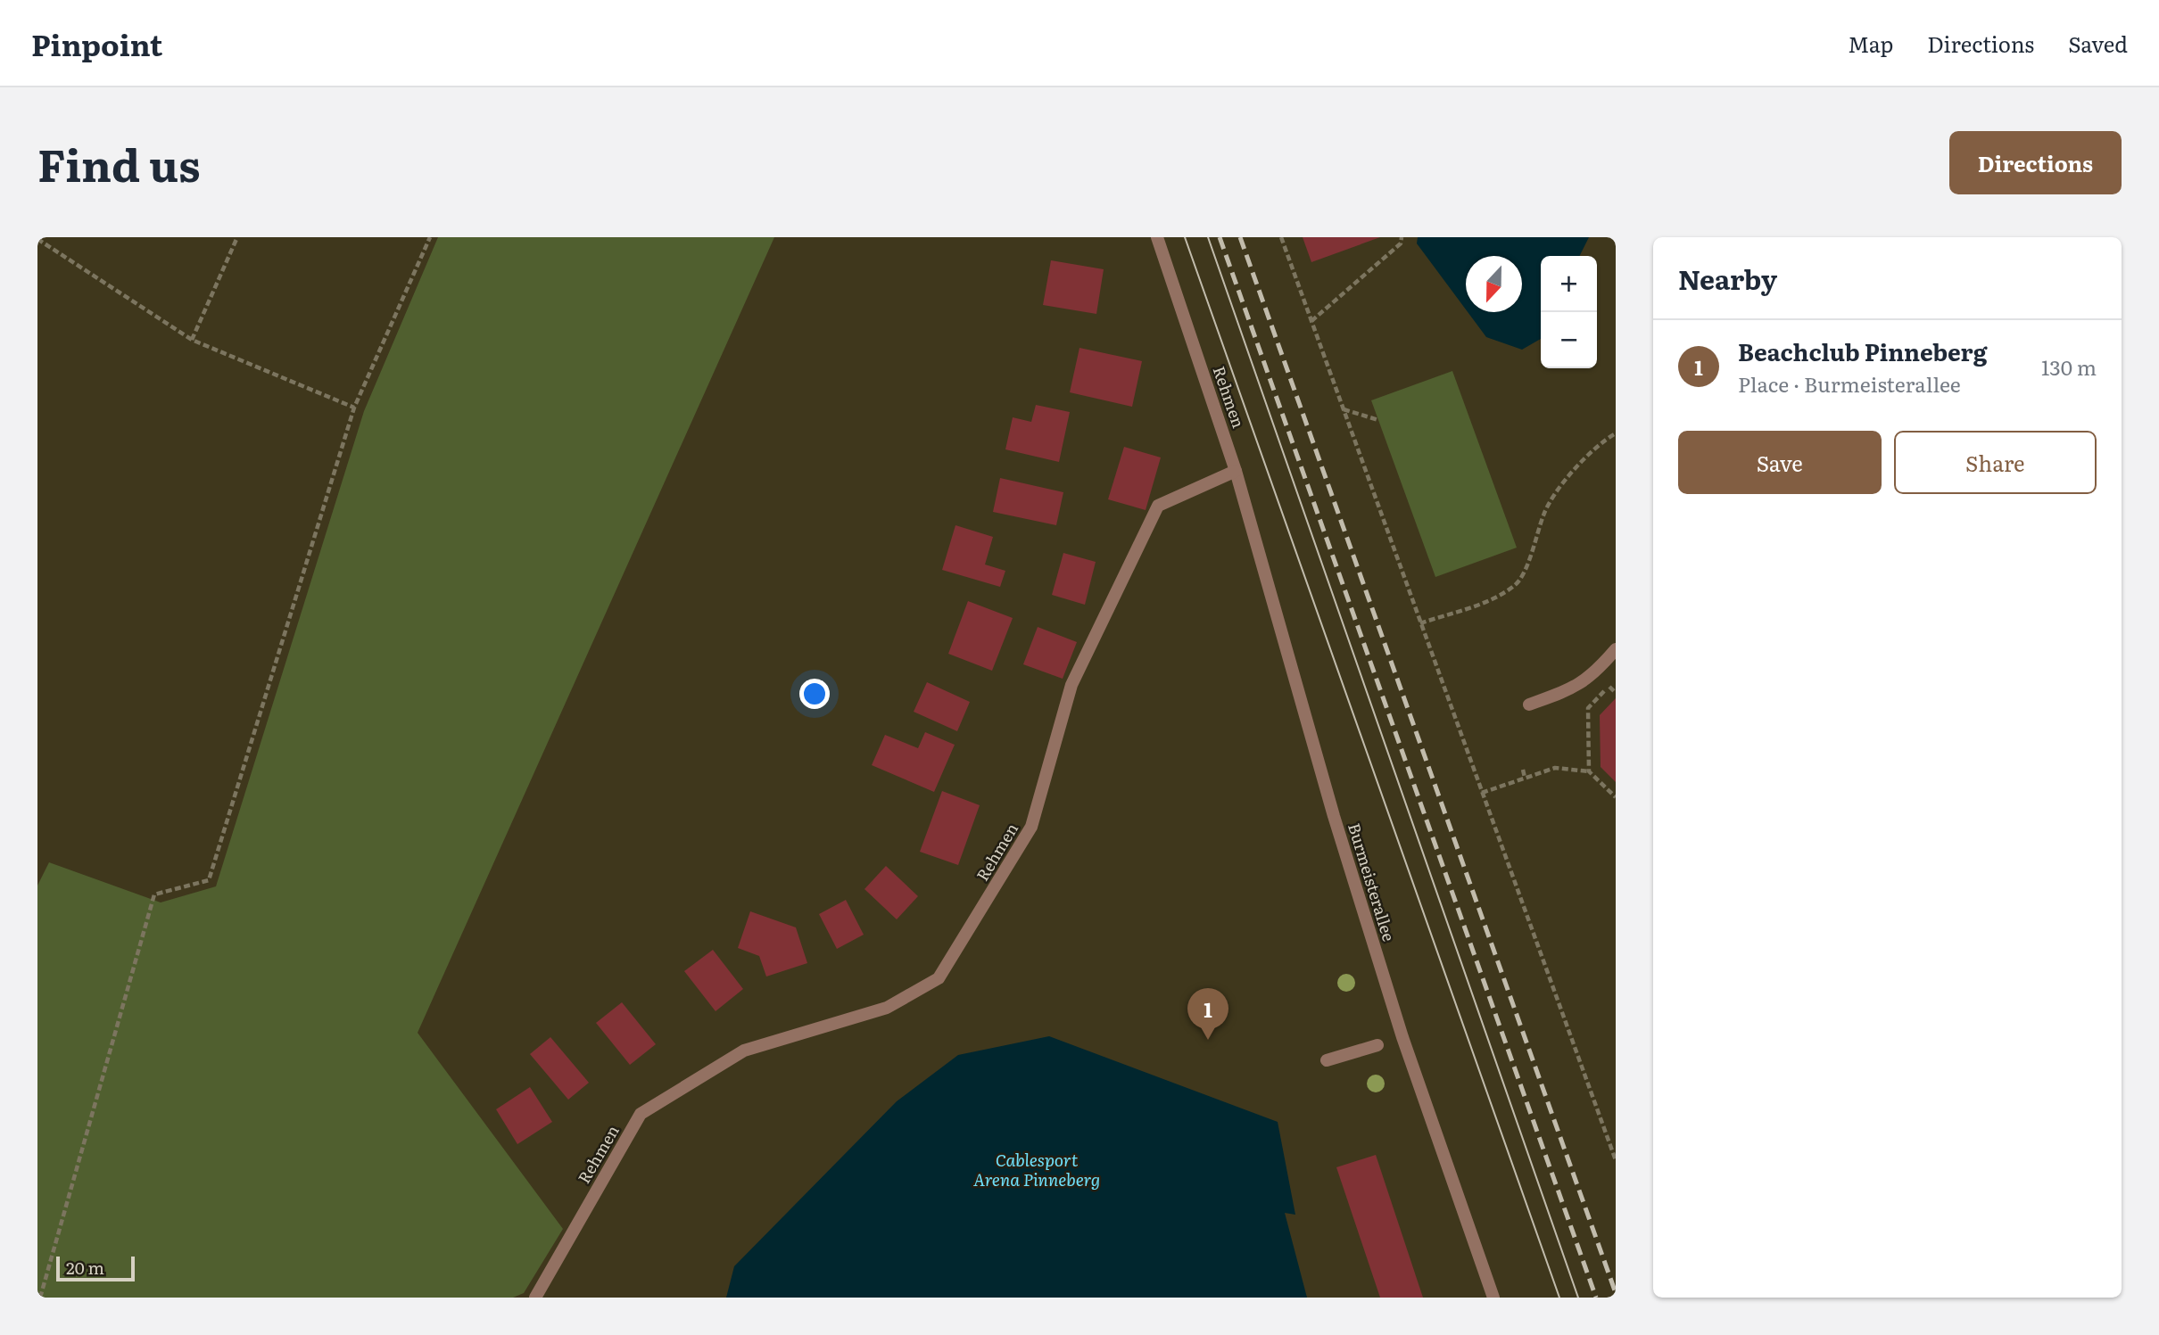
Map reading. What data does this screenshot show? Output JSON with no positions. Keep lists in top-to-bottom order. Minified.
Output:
{"streets":{"street":["Rehmen","Burmeisterallee"]},"crossings":[["Rehmen","Burmeisterallee"]],"water":["Cablesport Arena Pinneberg"],"scale_bar":"20 m","north":"bottom","page":{"header":"Pinpoint","nav":["Map","Directions","Saved"],"title":"Find us","buttons":["Directions",["Save","Share"]],"heading":"Nearby","map_buttons":["+","−"],"list":[{"mark":"1","name":"Beachclub Pinneberg","note":"Place · Burmeisterallee","value":"130 m"}],"pins":"1","scale":"20 m"}}
